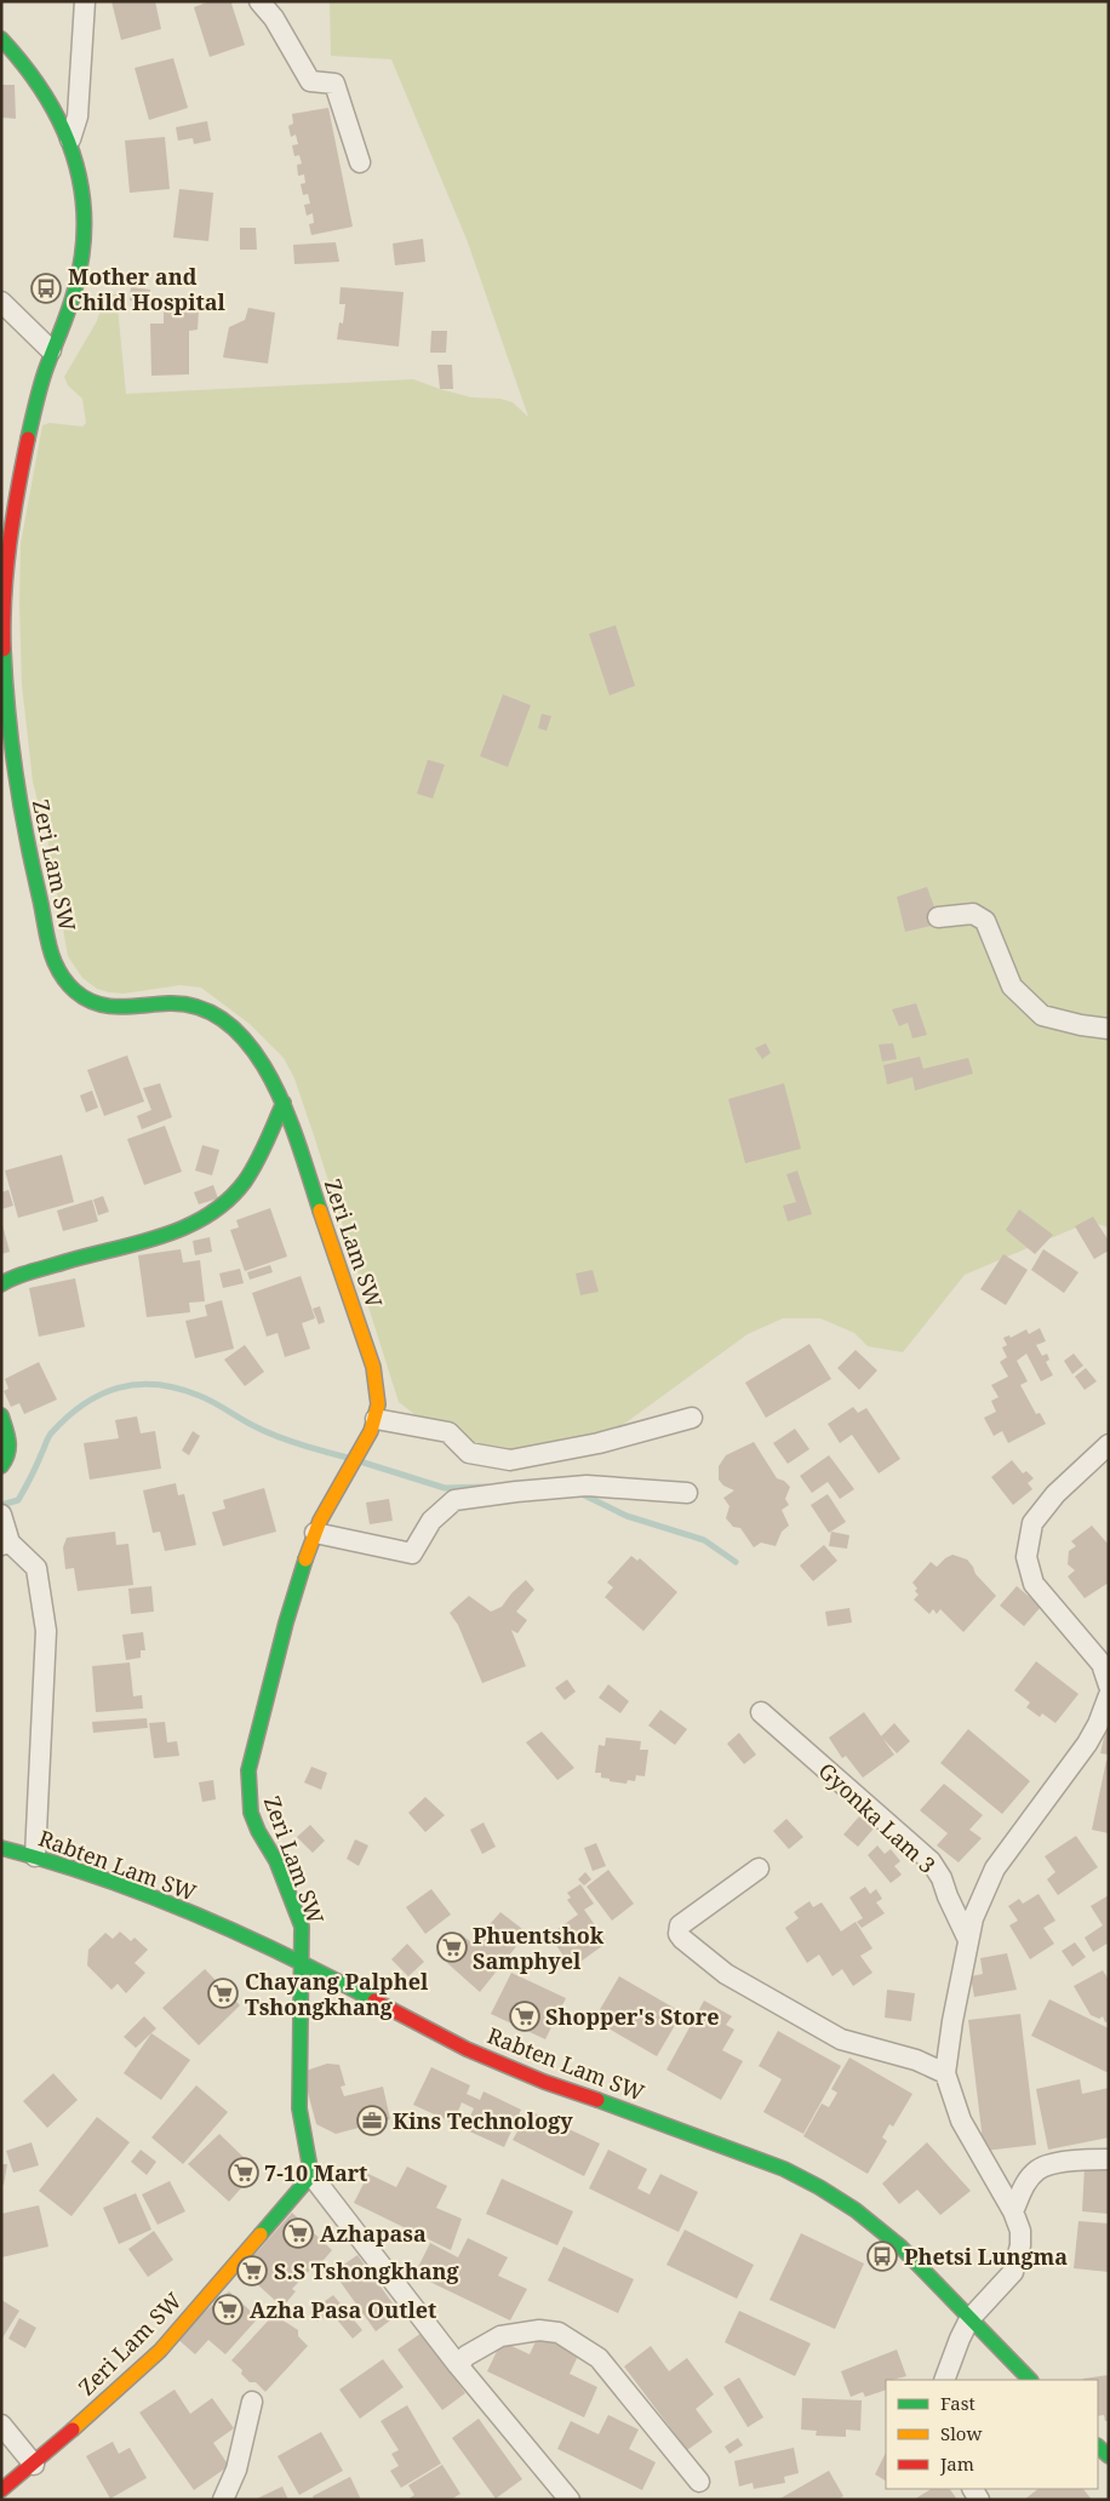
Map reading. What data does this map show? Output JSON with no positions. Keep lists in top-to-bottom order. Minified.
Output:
{"streets":{"street":["Zeri Lam SW","Gyonka Lam 3","Rabten Lam SW"]},"crossings":[["Zeri Lam SW","Rabten Lam SW"]],"places":{"bus stop":["Mother and Child Hospital","Phetsi Lungma"],"supermarket":["Phuentshok Samphyel","Chayang Palphel Tshongkhang","Shopper's Store","7-10 Mart","Azhapasa","S.S Tshongkhang","Azha Pasa Outlet"],"office":["Kins Technology"]},"legend":["Fast","Slow","Jam"]}
